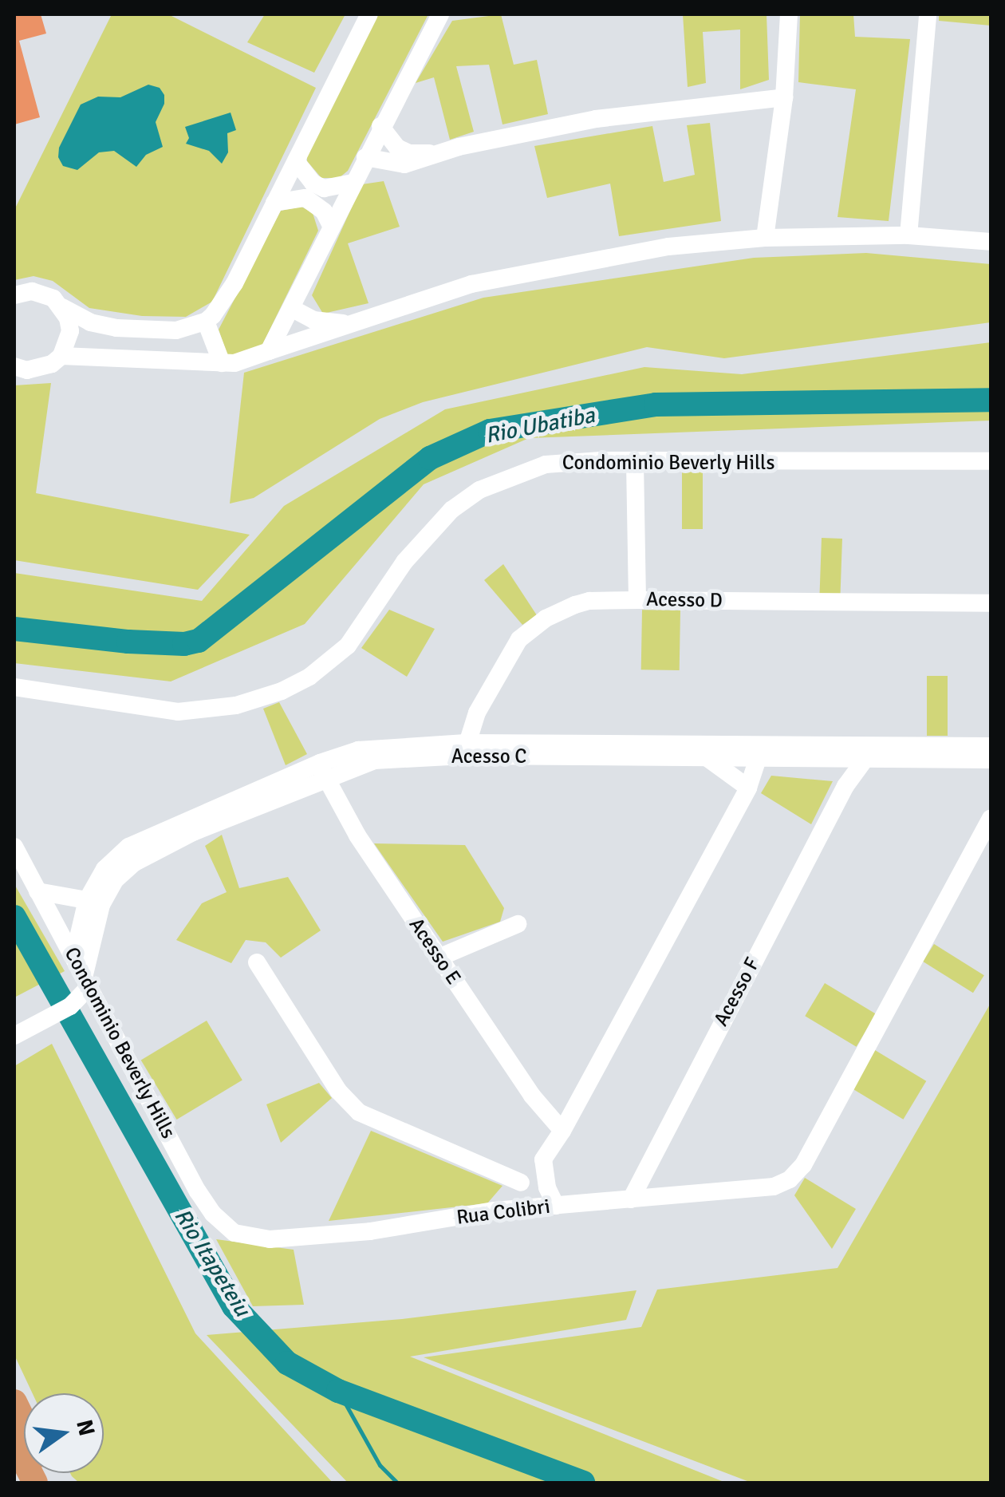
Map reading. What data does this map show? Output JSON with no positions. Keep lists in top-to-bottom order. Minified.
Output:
{"streets":{"street":["Condominio Beverly Hills","Acesso D","Acesso C","Acesso E","Acesso F","Rua Colibri"]},"crossings":[["Condominio Beverly Hills","Acesso C"],["Condominio Beverly Hills","Rua Colibri"],["Acesso D","Acesso C"],["Acesso C","Acesso E"],["Acesso C","Acesso F"],["Acesso F","Rua Colibri"]],"water":["Rio Ubatiba","Rio Itapeteiu"],"north":"right"}
